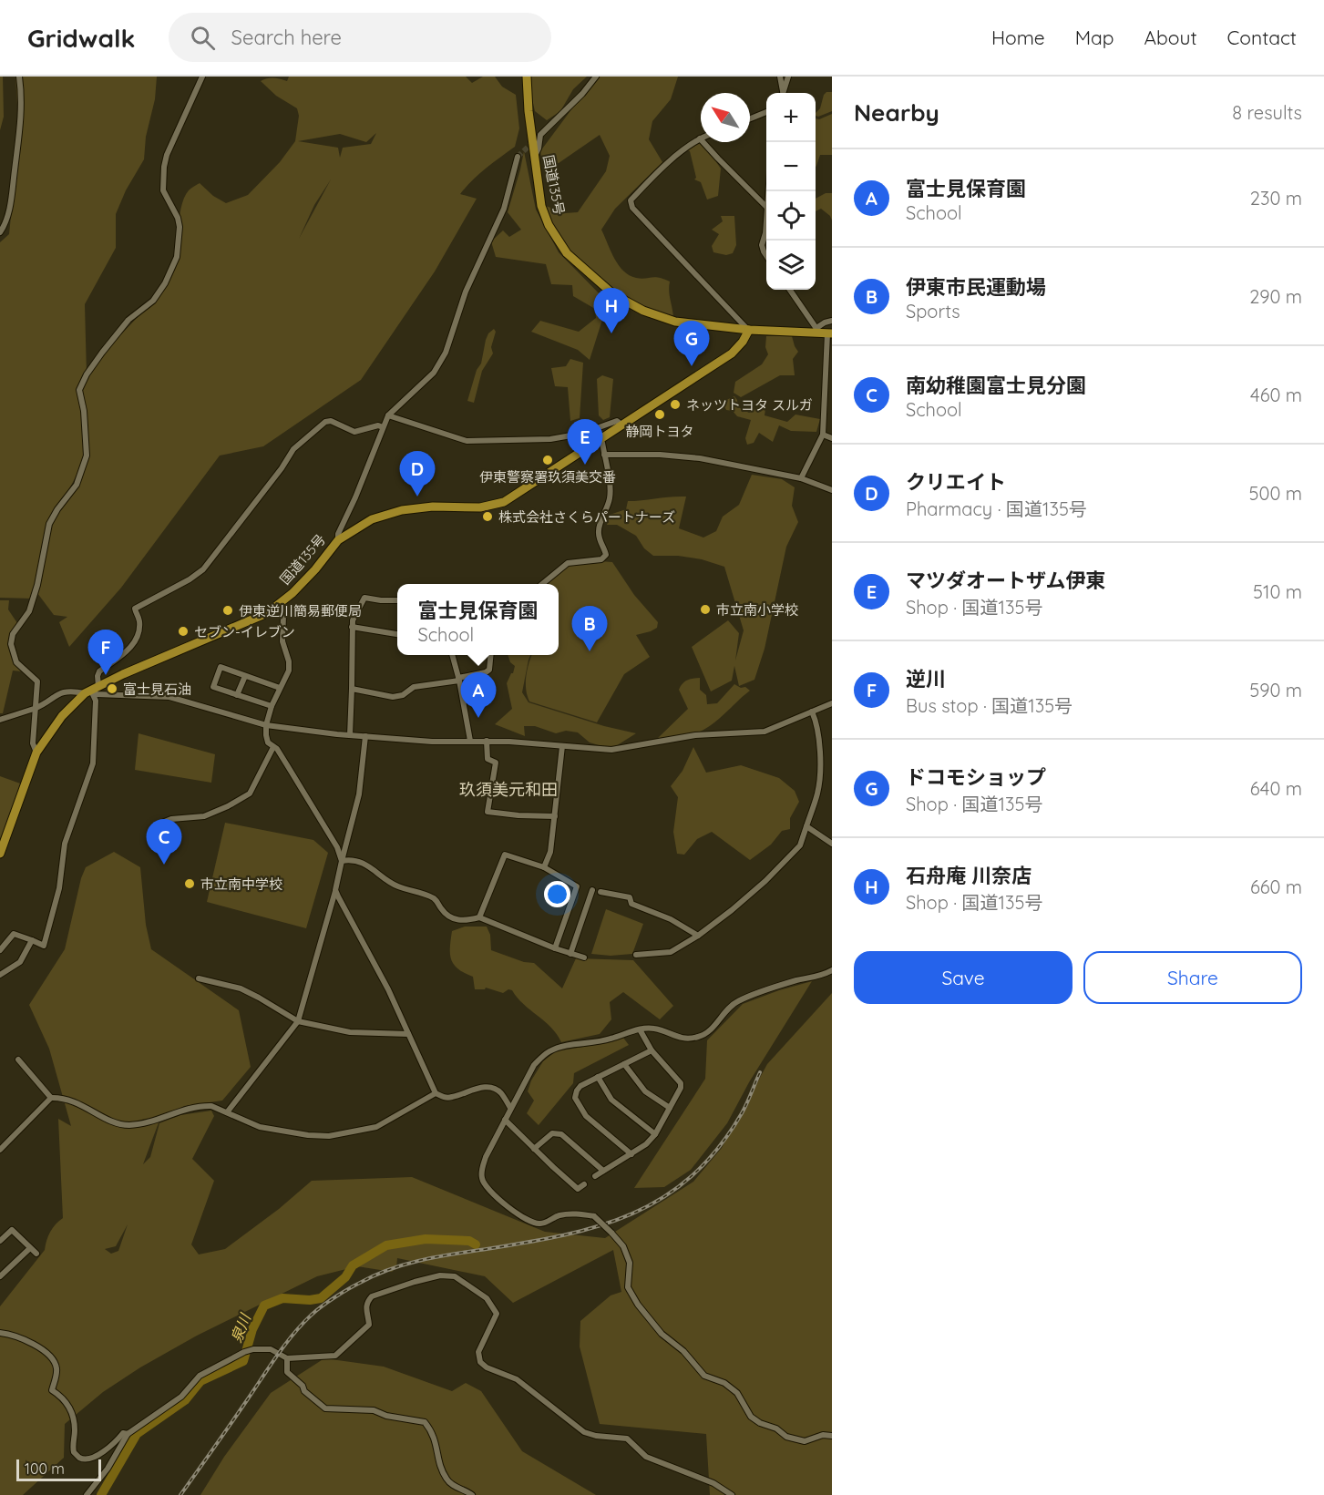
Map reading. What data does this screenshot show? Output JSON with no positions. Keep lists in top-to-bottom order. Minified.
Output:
{"streets":{"highway":["国道135号"]},"districts":["玖須美元和田"],"water":["泉川"],"places":["ネッツトヨタ スルガ","静岡トヨタ","伊東警察署玖須美交番","株式会社さくらパートナーズ","市立南小学校","伊東逆川簡易郵便局","セブン-イレブン","富士見石油","市立南中学校"],"scale_bar":"100 m","north":"top left","page":{"header":"Gridwalk","search":"Search here","nav":["Home","Map","About","Contact"],"heading":["Nearby","8 results"],"map_buttons":["+","−"],"list":[{"mark":"A","name":"富士見保育園","note":"School","value":"230 m"},{"mark":"B","name":"伊東市民運動場","note":"Sports","value":"290 m"},{"mark":"C","name":"南幼稚園富士見分園","note":"School","value":"460 m"},{"mark":"D","name":"クリエイト","note":"Pharmacy · 国道135号","value":"500 m"},{"mark":"E","name":"マツダオートザム伊東","note":"Shop · 国道135号","value":"510 m"},{"mark":"F","name":"逆川","note":"Bus stop · 国道135号","value":"590 m"},{"mark":"G","name":"ドコモショップ","note":"Shop · 国道135号","value":"640 m"},{"mark":"H","name":"石舟庵 川奈店","note":"Shop · 国道135号","value":"660 m"}],"pins":["H","G","E","D","B","F","A","C"],"popup":["富士見保育園","School"],"buttons":["Save","Share"],"scale":"100 m"}}
